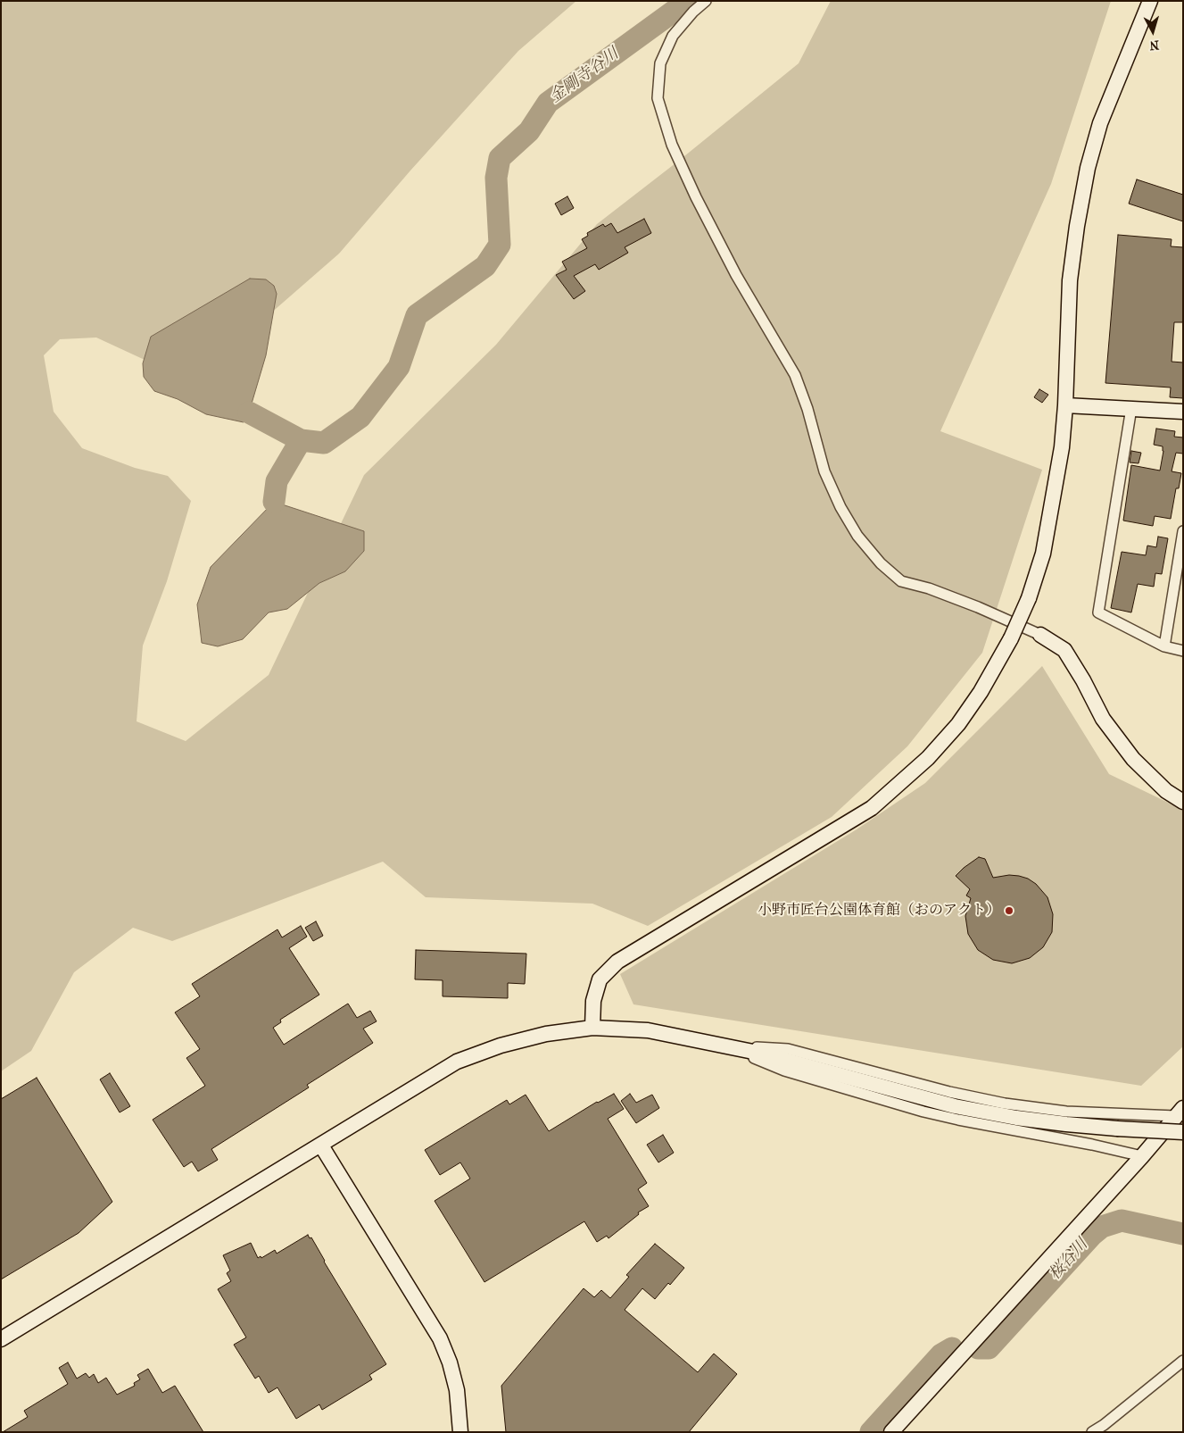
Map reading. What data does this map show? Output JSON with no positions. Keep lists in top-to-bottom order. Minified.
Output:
{"water":["金剛寺谷川","桜谷川"],"places":["小野市匠台公園体育館（おのアクト）"],"north":"bottom"}
